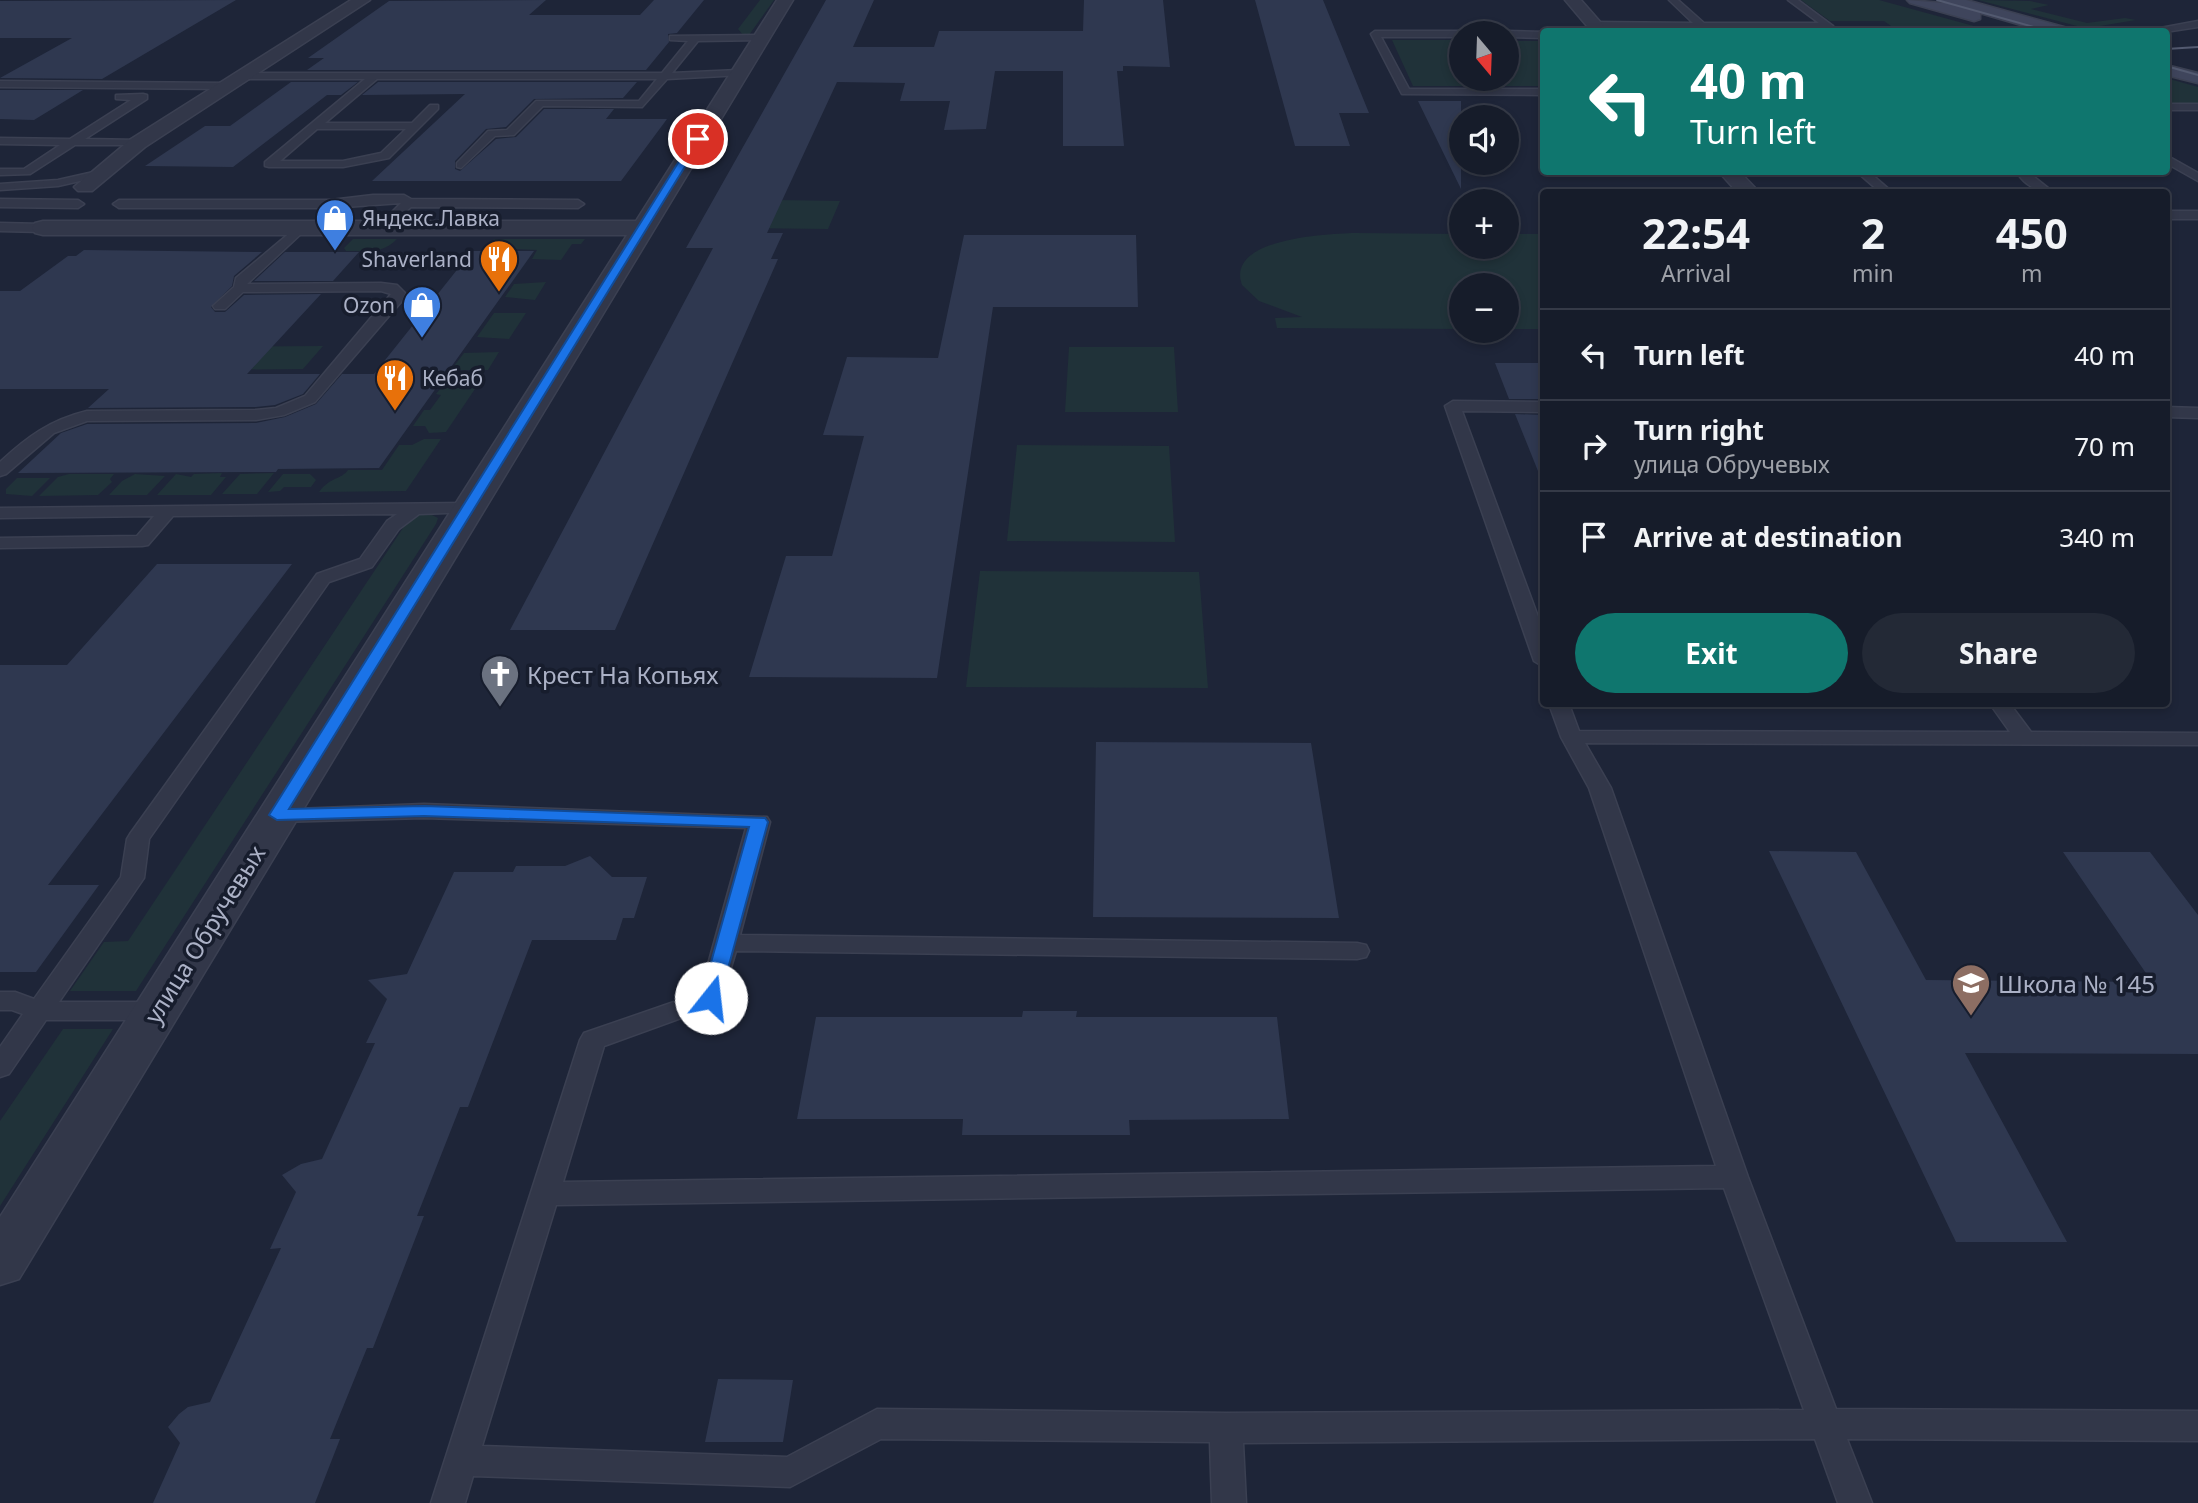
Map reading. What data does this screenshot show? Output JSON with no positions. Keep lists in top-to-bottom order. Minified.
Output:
{"streets":{"street":["улица Обручевых"]},"places":{"shop":["Яндекс.Лавка","Ozon"],"restaurant":["Shaverland","Кебаб"],"church":["Крест На Копьях"],"school or university":["Школа № 145"]},"north":"bottom","page":{"map_buttons":["+","−"],"turn":["40 m","Turn left"],"eta":["22:54","Arrival","2","min","450","m"],"list":[{"name":"Turn left","value":"40 m"},{"name":"Turn right","note":"улица Обручевых","value":"70 m"},{"name":"Arrive at destination","value":"340 m"}],"buttons":["Exit","Share"]}}
